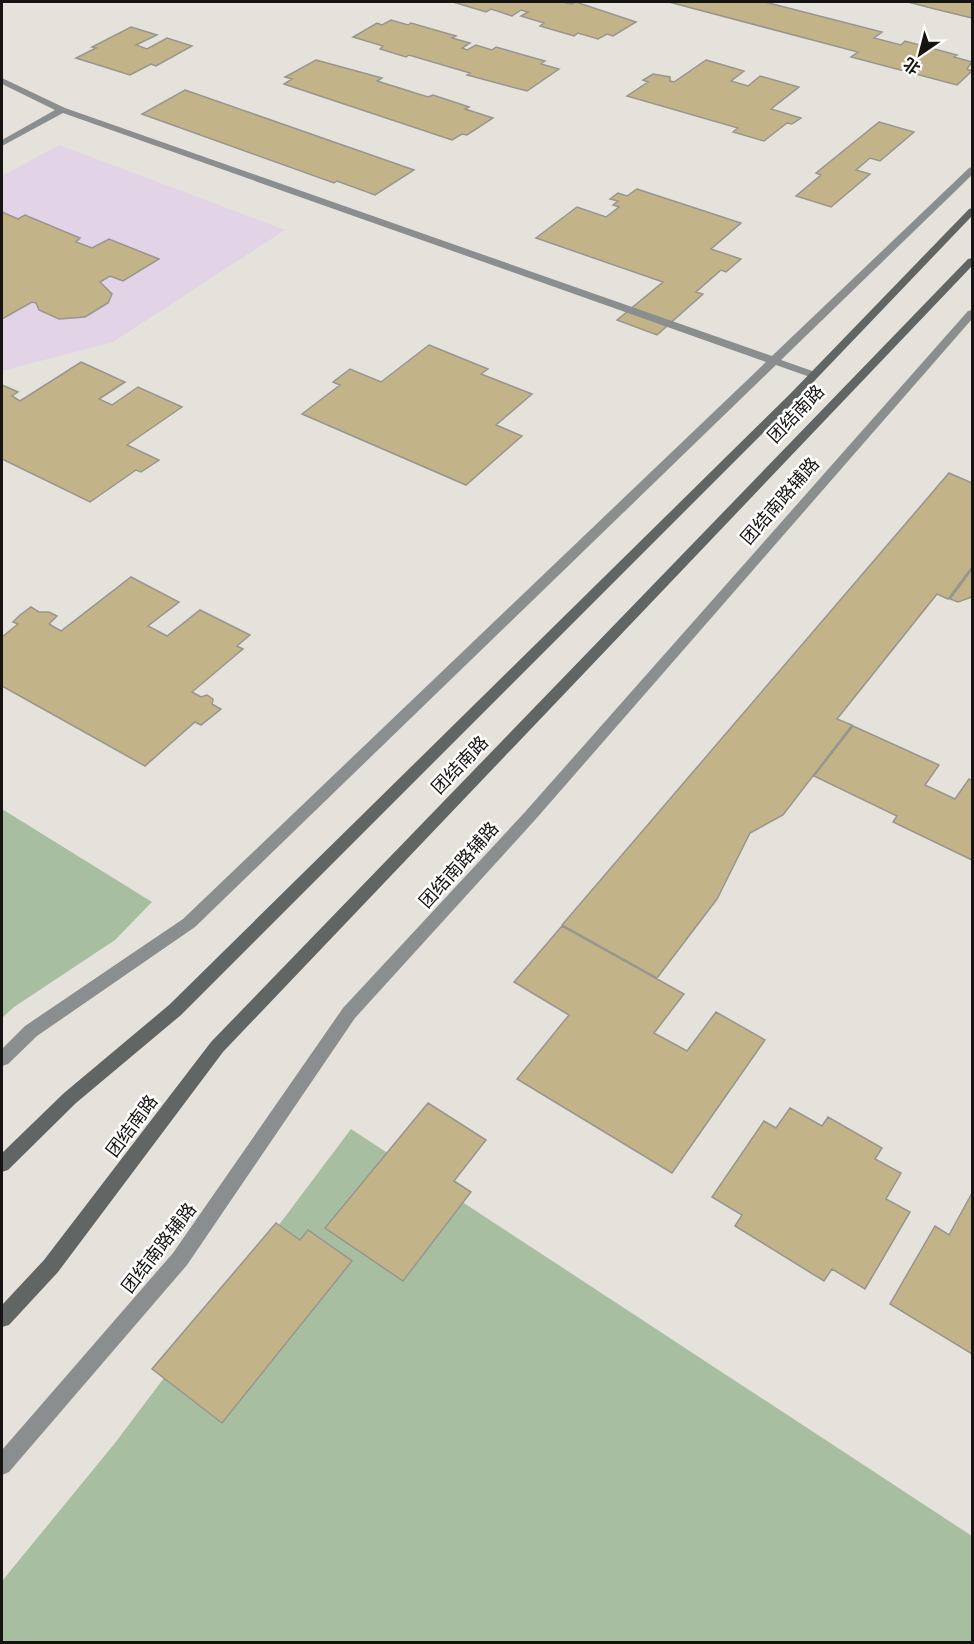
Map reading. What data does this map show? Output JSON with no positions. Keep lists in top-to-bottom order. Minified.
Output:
{"streets":{"main road":["团结南路"],"street":["团结南路辅路"]},"north":"bottom left"}
